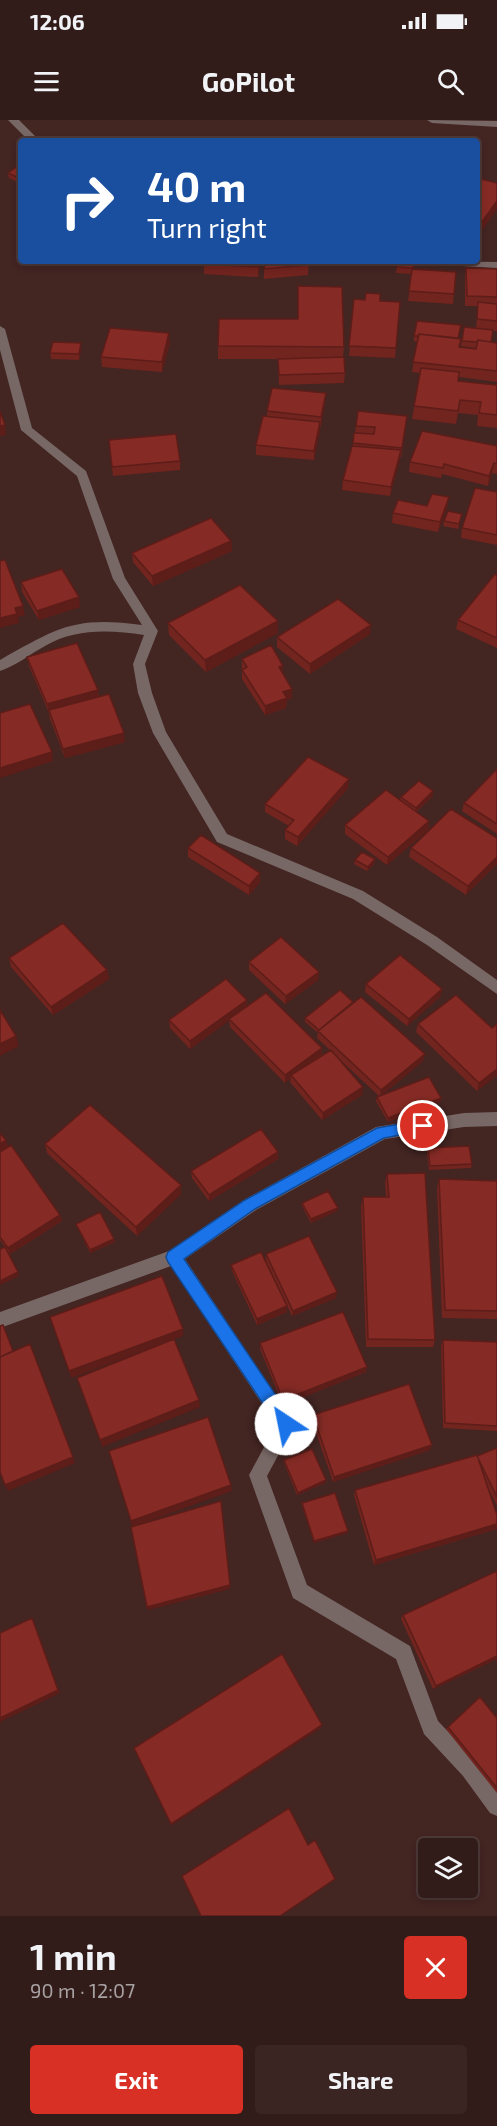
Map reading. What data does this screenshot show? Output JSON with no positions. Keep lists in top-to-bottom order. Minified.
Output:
{"page":{"status":"12:06","header":"GoPilot","turn":["40 m","Turn right"],"heading":["1 min","90 m · 12:07"],"buttons":["Exit","Share"]}}
